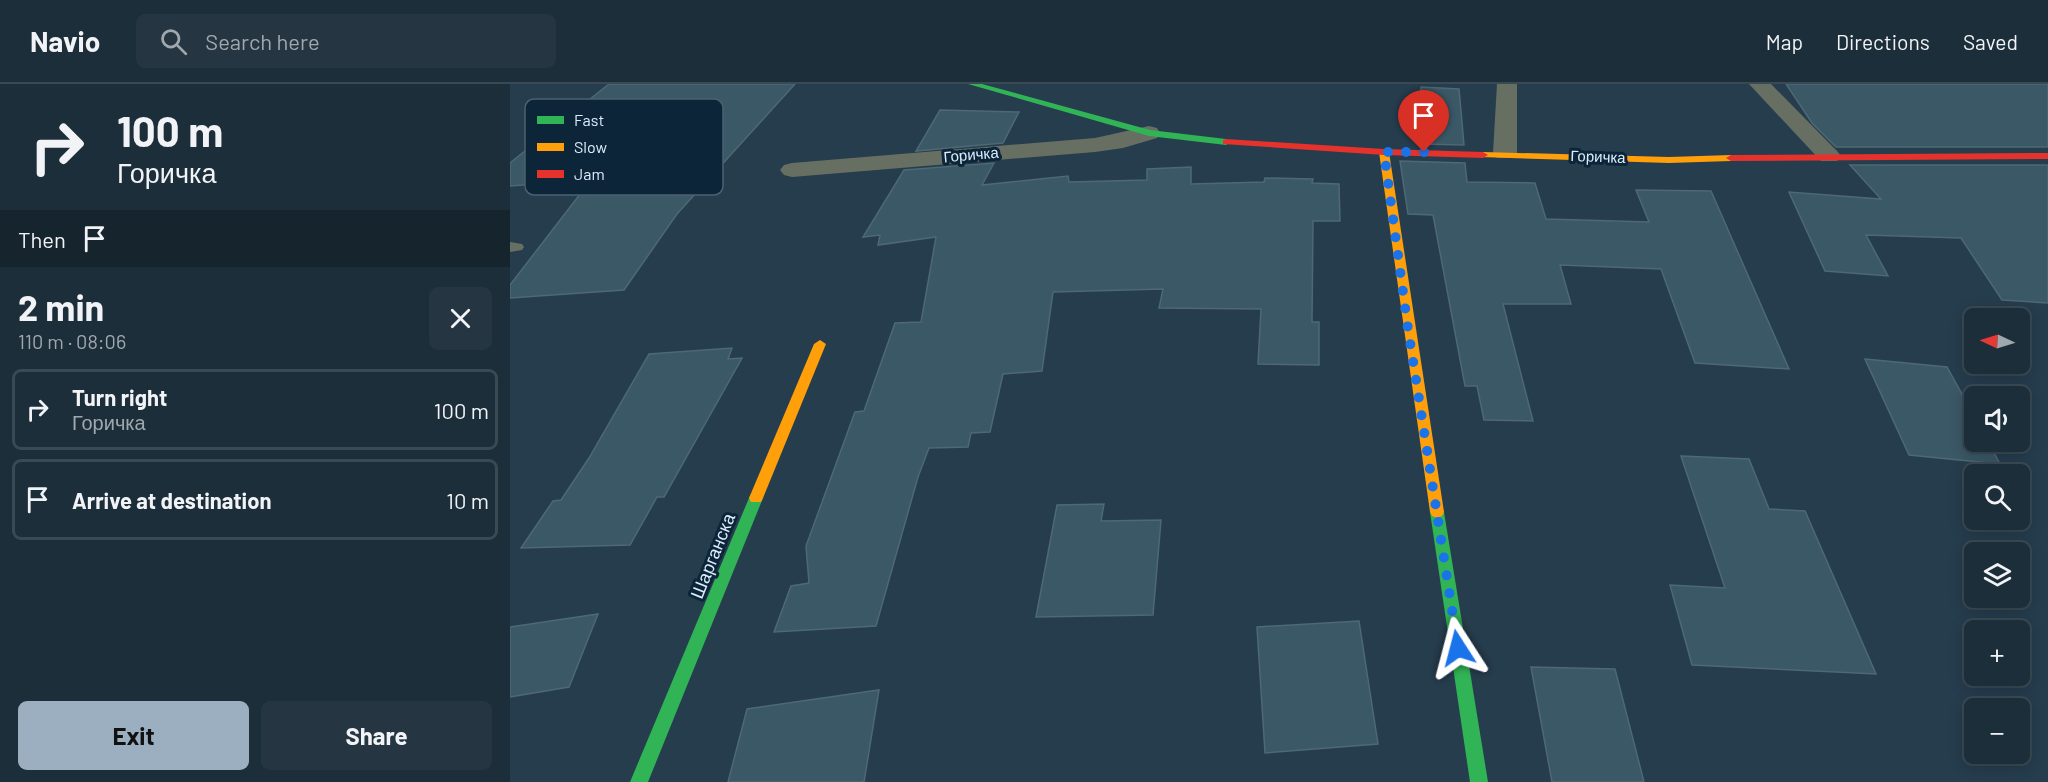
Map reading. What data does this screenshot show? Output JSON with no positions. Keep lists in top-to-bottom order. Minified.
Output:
{"streets":{"street":["Горичка","Шарганска"]},"legend":["Fast","Slow","Jam"],"north":"left","page":{"header":"Navio","search":"Search here","nav":["Map","Directions","Saved"],"turn":["100 m","Горичка"],"then":"Then","heading":["2 min","110 m · 08:06"],"map_buttons":["+","−"],"list":[{"name":"Turn right","note":"Горичка","value":"100 m"},{"name":"Arrive at destination","value":"10 m"}],"buttons":["Exit","Share"]}}
